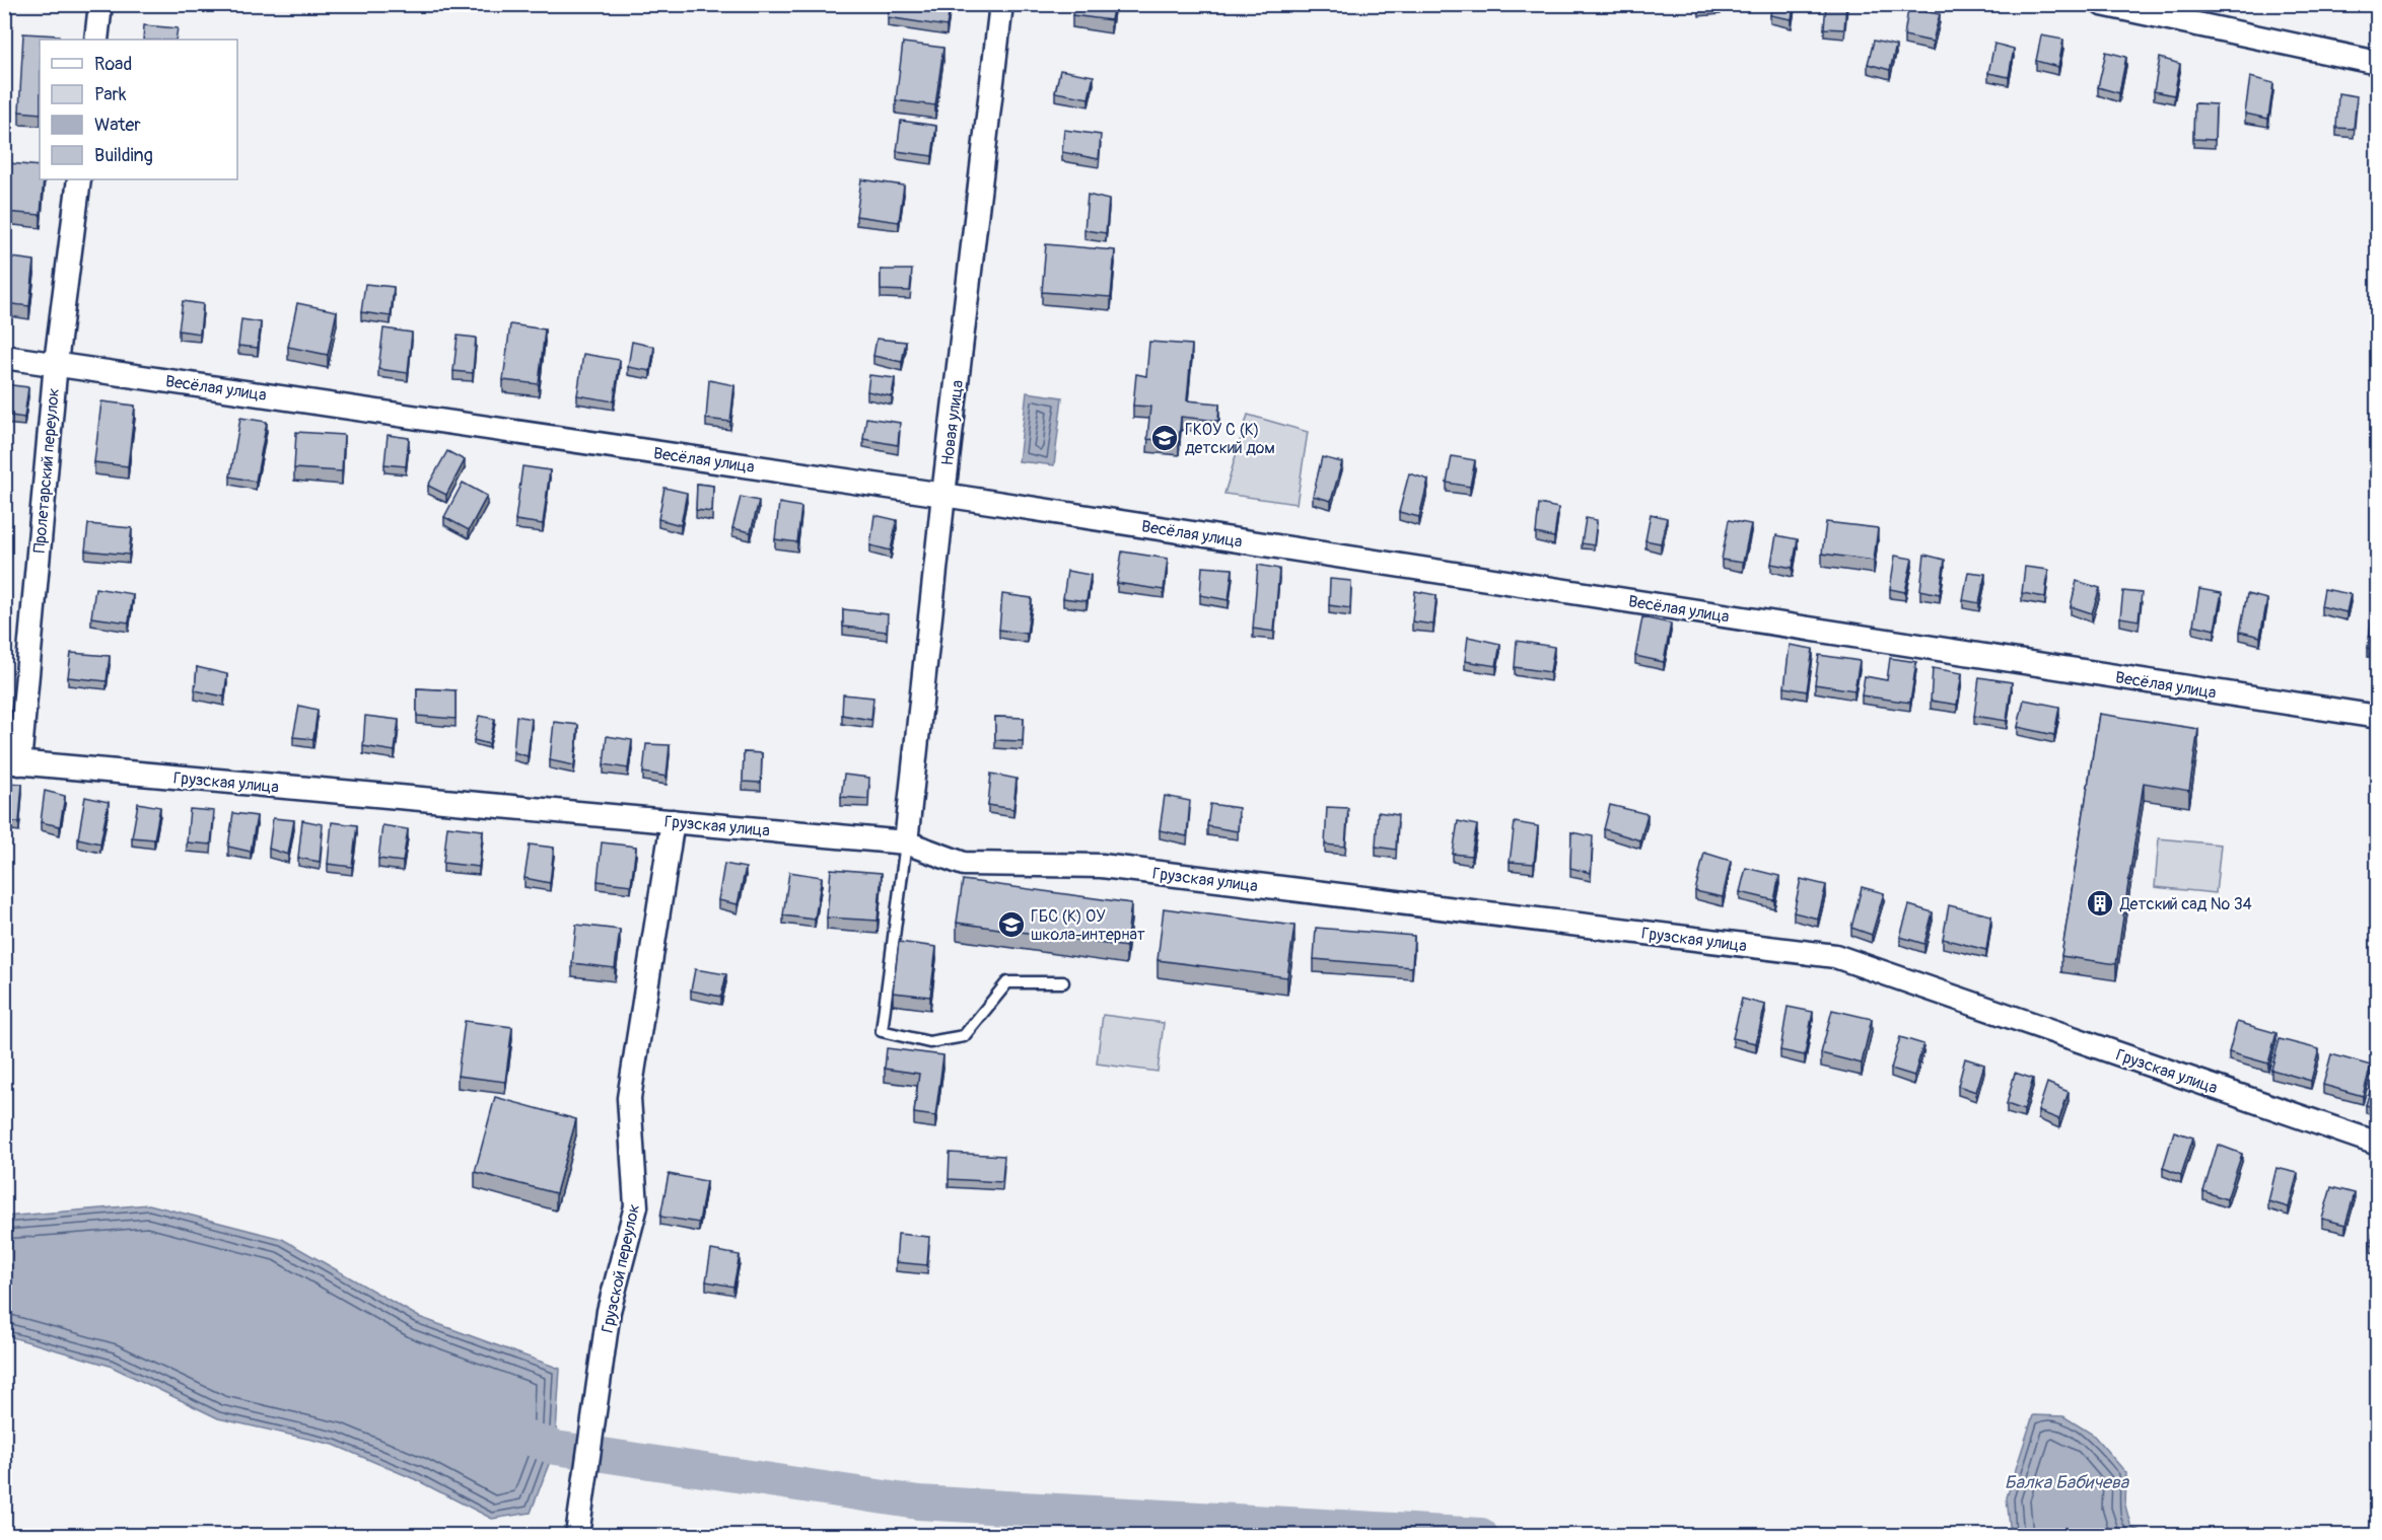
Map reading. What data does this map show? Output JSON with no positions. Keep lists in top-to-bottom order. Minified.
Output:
{"streets":{"street":["Весёлая улица","Новая улица","Пролетарский переулок","Грузская улица","Грузской переулок"]},"crossings":[["Весёлая улица","Новая улица"],["Весёлая улица","Пролетарский переулок"],["Новая улица","Грузская улица"],["Пролетарский переулок","Грузская улица"],["Грузская улица","Грузской переулок"]],"water":["Балка Бабичева"],"places":{"school or university":["ГКОУ С (К) детский дом","ГБС (К) ОУ школа-интернат"],"building":["Детский сад № 34"]},"legend":["Road","Park","Water","Building"]}
